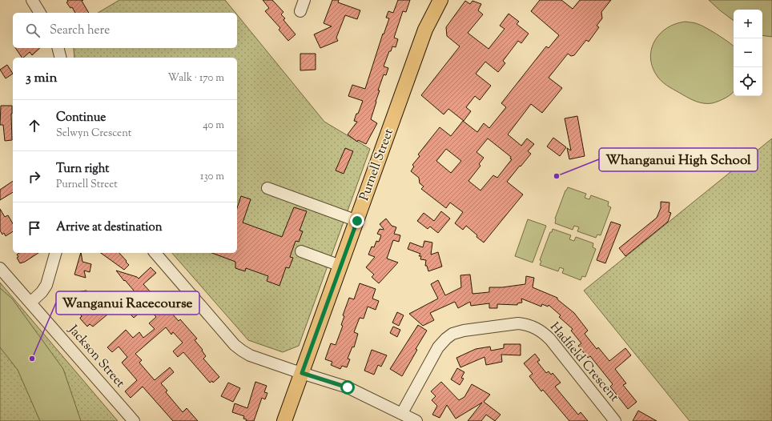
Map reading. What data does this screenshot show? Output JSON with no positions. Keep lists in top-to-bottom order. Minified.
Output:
{"streets":{"main road":["Purnell Street"],"street":["Jackson Street","Hadfield Crescent"]},"places":["Whanganui High School","Wanganui Racecourse"],"page":{"map_buttons":["+","−"],"search":"Search here","heading":["3 min","Walk · 170 m"],"list":[["Continue","Selwyn Crescent","40 m"],["Turn right","Purnell Street","130 m"],"Arrive at destination"]}}
